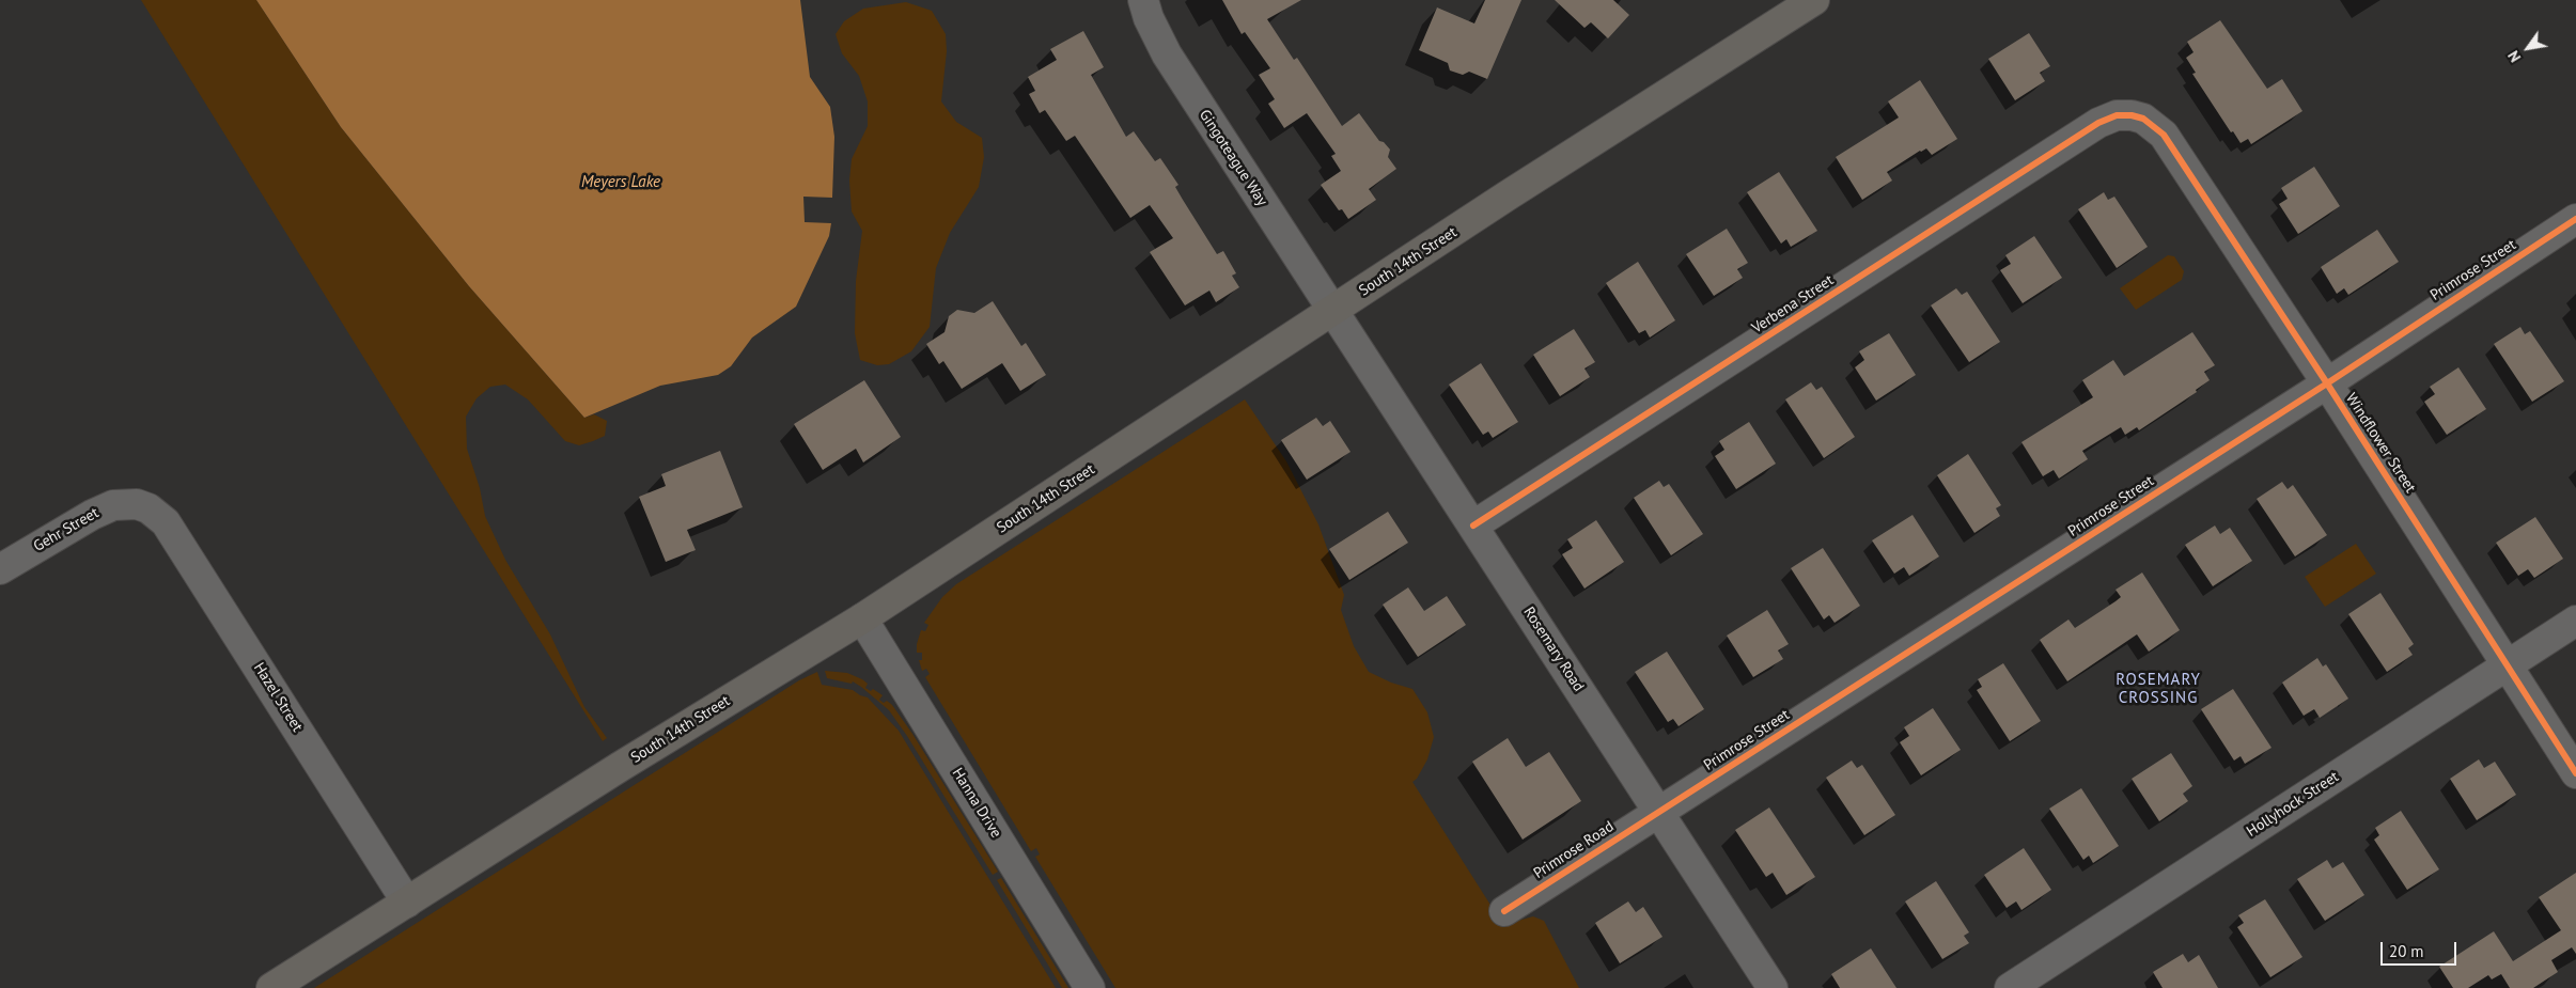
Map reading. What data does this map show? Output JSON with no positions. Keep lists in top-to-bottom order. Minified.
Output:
{"streets":{"main road":["South 14th Street"],"street":["Gingoteague Way","Primrose Street","Verbena Street","Windflower Street","Gehr Street","Rosemary Road","Hazel Street","Hanna Drive","Hollyhock Street","Primrose Road"]},"crossings":[["Gingoteague Way","South 14th Street"],["Gingoteague Way","Rosemary Road"],["South 14th Street","Rosemary Road"],["South 14th Street","Hazel Street"],["South 14th Street","Hanna Drive"],["Primrose Street","Windflower Street"],["Primrose Street","Rosemary Road"],["Primrose Street","Primrose Road"],["Verbena Street","Windflower Street"],["Verbena Street","Rosemary Road"],["Windflower Street","Hollyhock Street"],["Gehr Street","Hazel Street"],["Rosemary Road","Primrose Road"]],"districts":["ROSEMARY CROSSING"],"water":["Meyers Lake"],"scale_bar":"20 m","north":"bottom left"}
